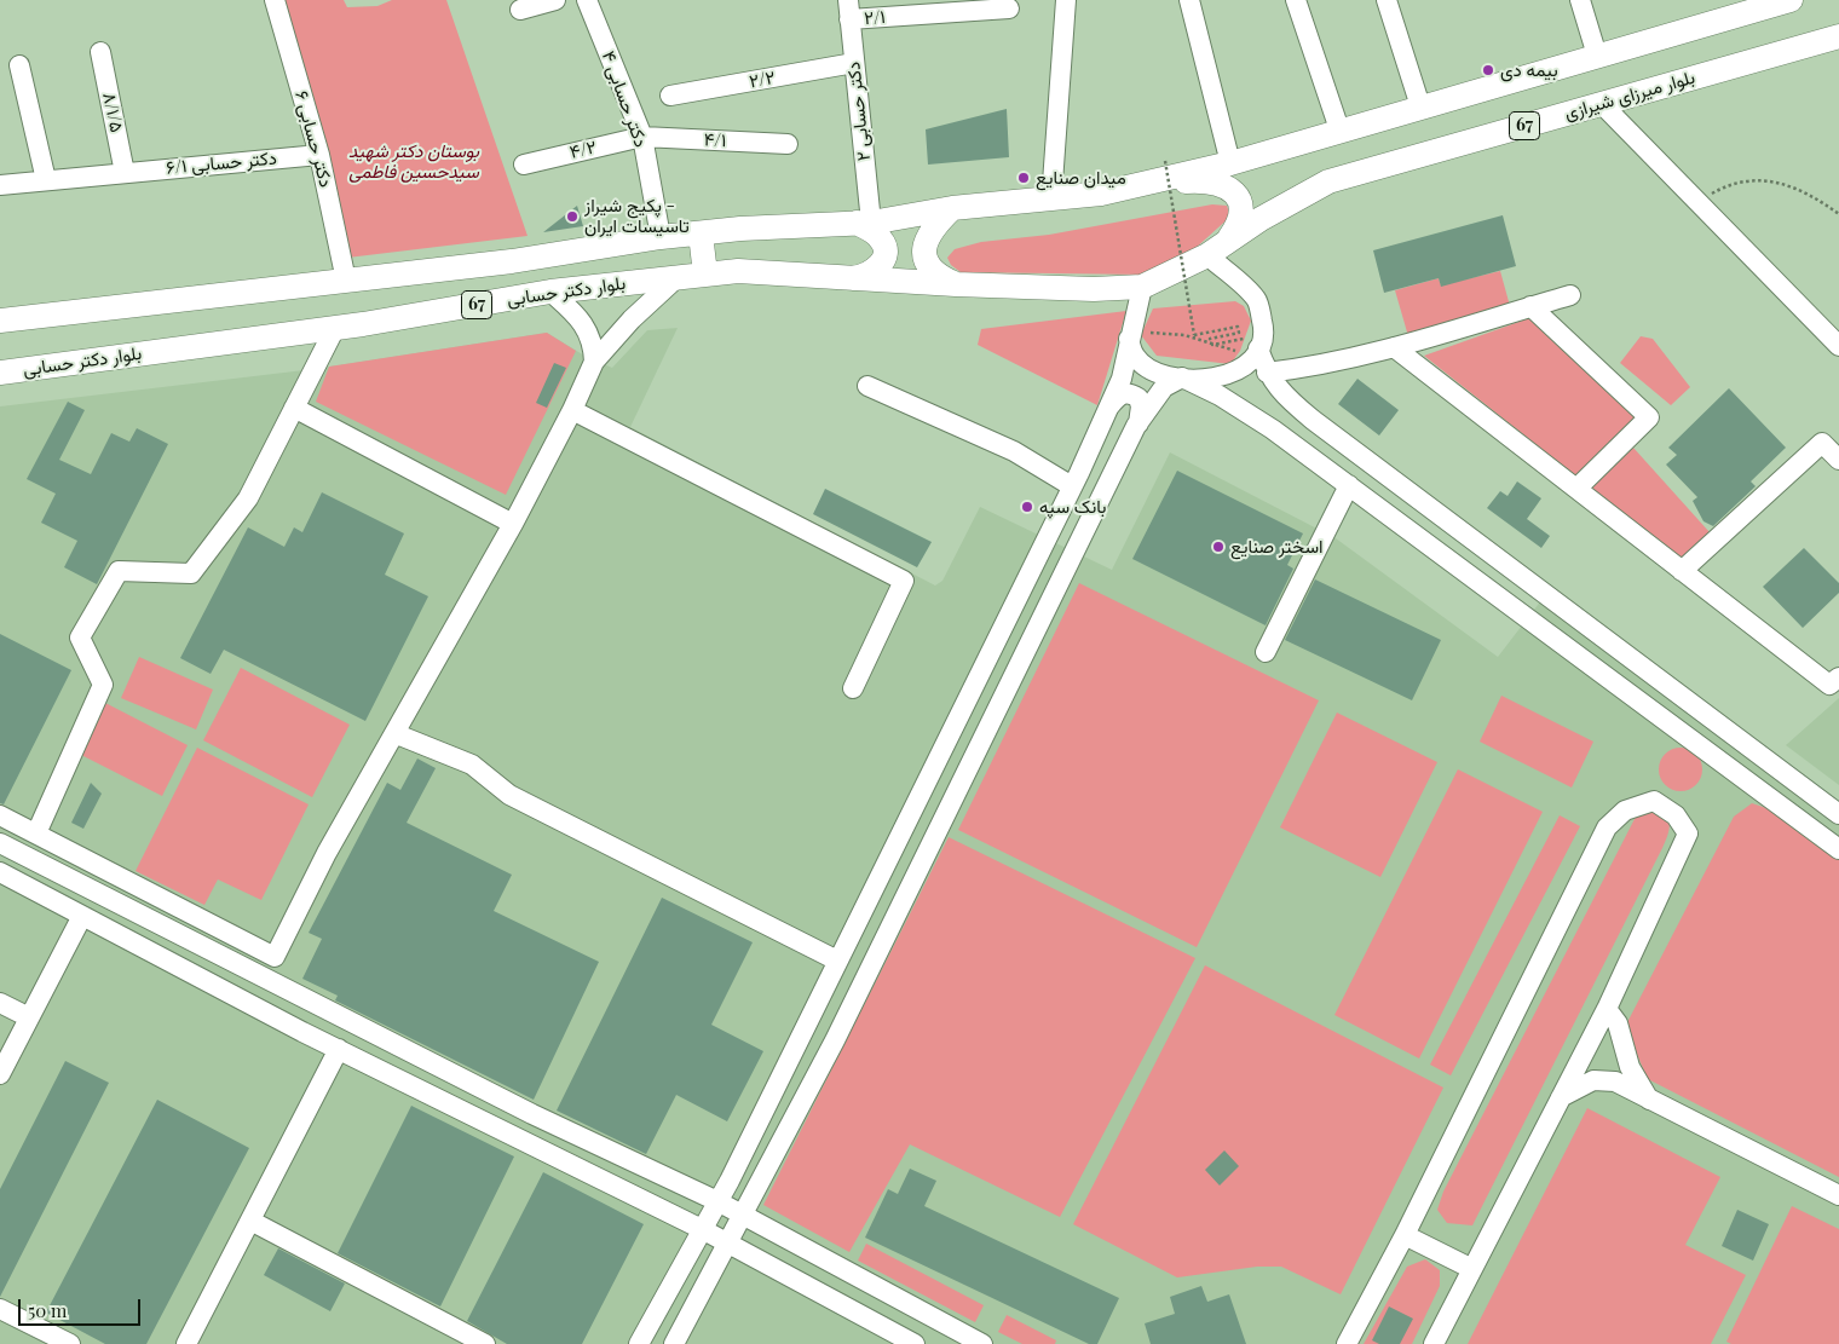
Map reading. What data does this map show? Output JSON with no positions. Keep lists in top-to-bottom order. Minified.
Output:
{"streets":{"main road":["بلوار میرزای شیرازی","67","بلوار دکتر حسابی"],"street":["۲/۱","۲/۲","دکتر حسابی ۴","دکتر حسابی ۲","۸/۱/۵","۶ دکتر حسابی","۴/۱","۴/۲","۶/۱ دکتر حسابی"]},"crossings":[["۲/۱","دکتر حسابی ۲"],["۲/۲","دکتر حسابی ۲"],["بلوار میرزای شیرازی","67"],["دکتر حسابی ۴","۴/۱"],["دکتر حسابی ۴","۴/۲"],["دکتر حسابی ۴","بلوار دکتر حسابی"],["دکتر حسابی ۲","67"],["دکتر حسابی ۲","بلوار دکتر حسابی"],["۸/۱/۵","۶/۱ دکتر حسابی"],["67","بلوار دکتر حسابی"],["۶ دکتر حسابی","۶/۱ دکتر حسابی"],["۶ دکتر حسابی","بلوار دکتر حسابی"],["۴/۱","۴/۲"]],"parks":["بوستان دکتر شهید سیدحسین فاطمی"],"places":["بیمه دی","میدان صنایع","پکیج شیراز - تاسیسات ایران","بانک سپه","اسختر صنایع"],"scale_bar":"50 m"}
